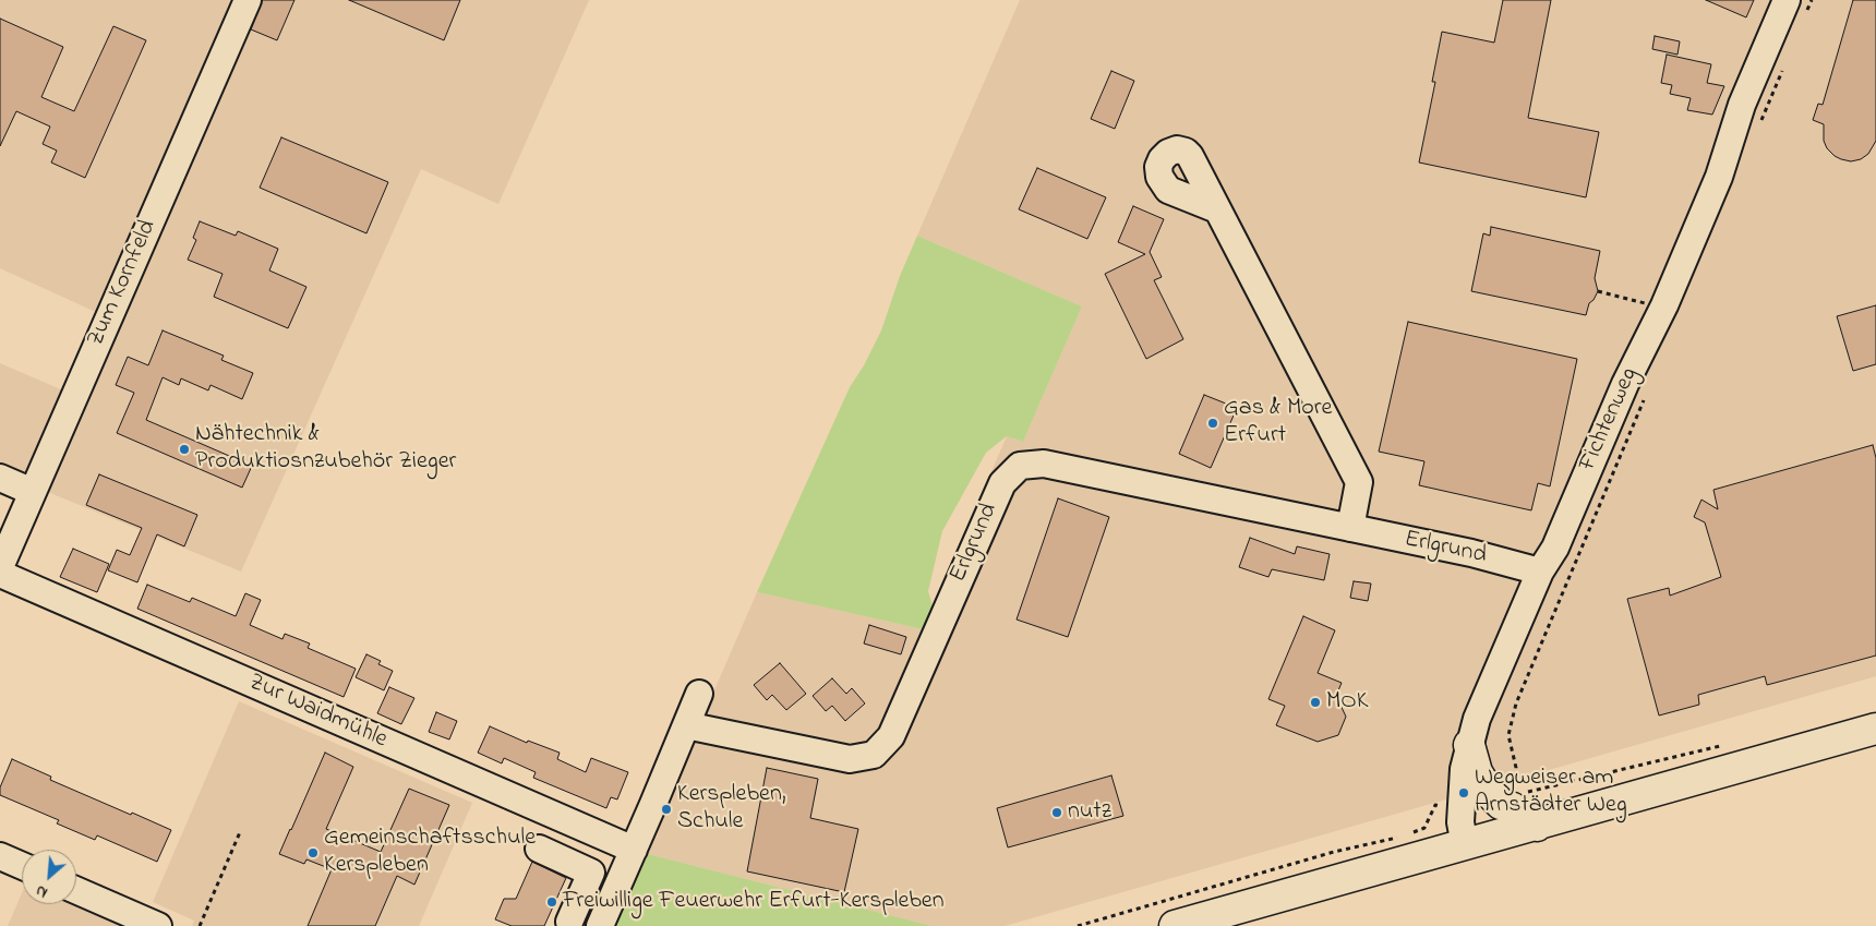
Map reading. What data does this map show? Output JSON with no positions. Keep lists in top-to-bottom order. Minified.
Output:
{"streets":{"street":["Zum Kornfeld","Fichtenweg","Erlgrund","Zur Waidmühle"]},"crossings":[["Fichtenweg","Erlgrund"]],"places":["Gas & More Erfurt","Nähtechnik & Produktiosnzubehör Zieger","MOK","Wegweiser am Arnstädter Weg","Kerspleben, Schule","nutz","Gemeinschaftsschule Kerspleben","Freiwillige Feuerwehr Erfurt-Kerspleben"],"north":"bottom left"}
